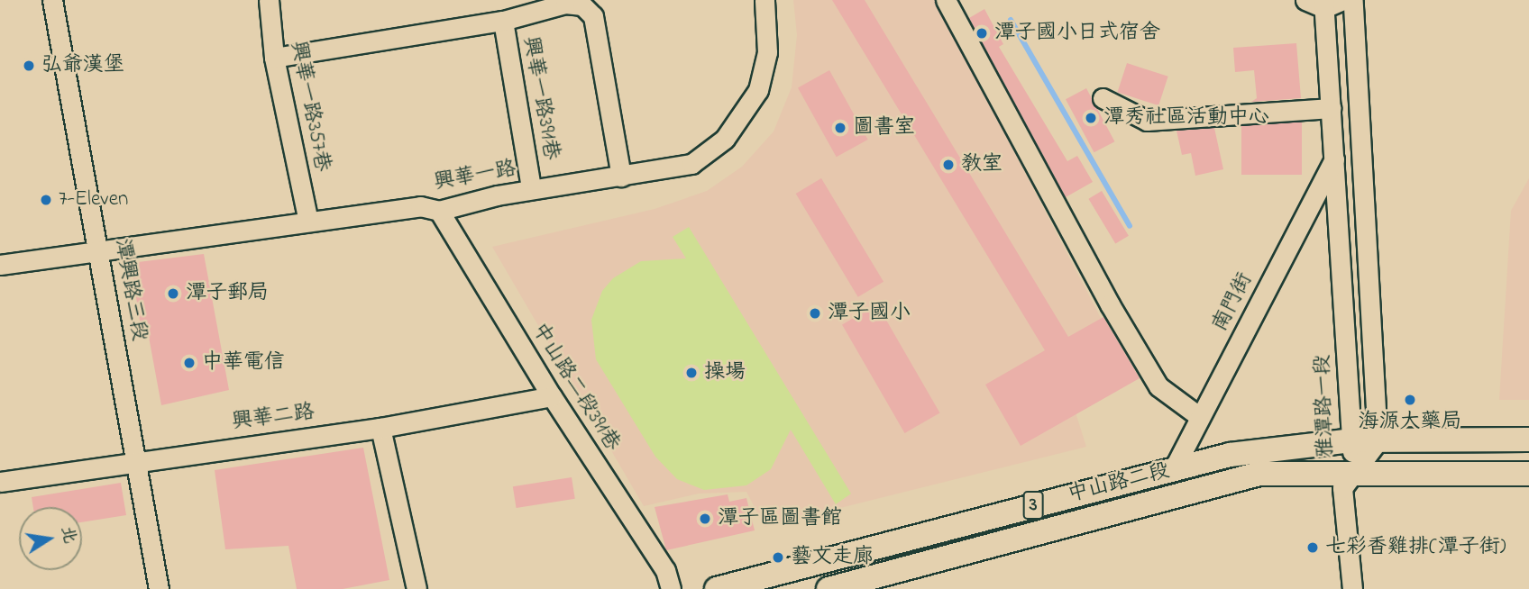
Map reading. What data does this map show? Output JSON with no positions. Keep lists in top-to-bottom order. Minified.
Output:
{"streets":{"main road":["中山路二段","3"],"street":["興華一路391巷","興華一路357巷","興華一路","潭興路三段","南門街","中山路二段391巷","雅潭路一段","興華二路"]},"crossings":[["興華一路357巷","興華一路"],["興華一路","潭興路三段"],["興華一路","中山路二段391巷"],["潭興路三段","興華二路"],["南門街","雅潭路一段"],["南門街","中山路二段"],["中山路二段391巷","興華二路"],["雅潭路一段","中山路二段"]],"places":["潭子國小日式宿舍","弘爺漢堡","潭秀社區活動中心","圖書室","教室","7-Eleven","潭子郵局","潭子國小","中華電信","操場","海源大藥局","潭子區圖書館","七彩香雞排(潭子街)","藝文走廊"],"north":"right"}
